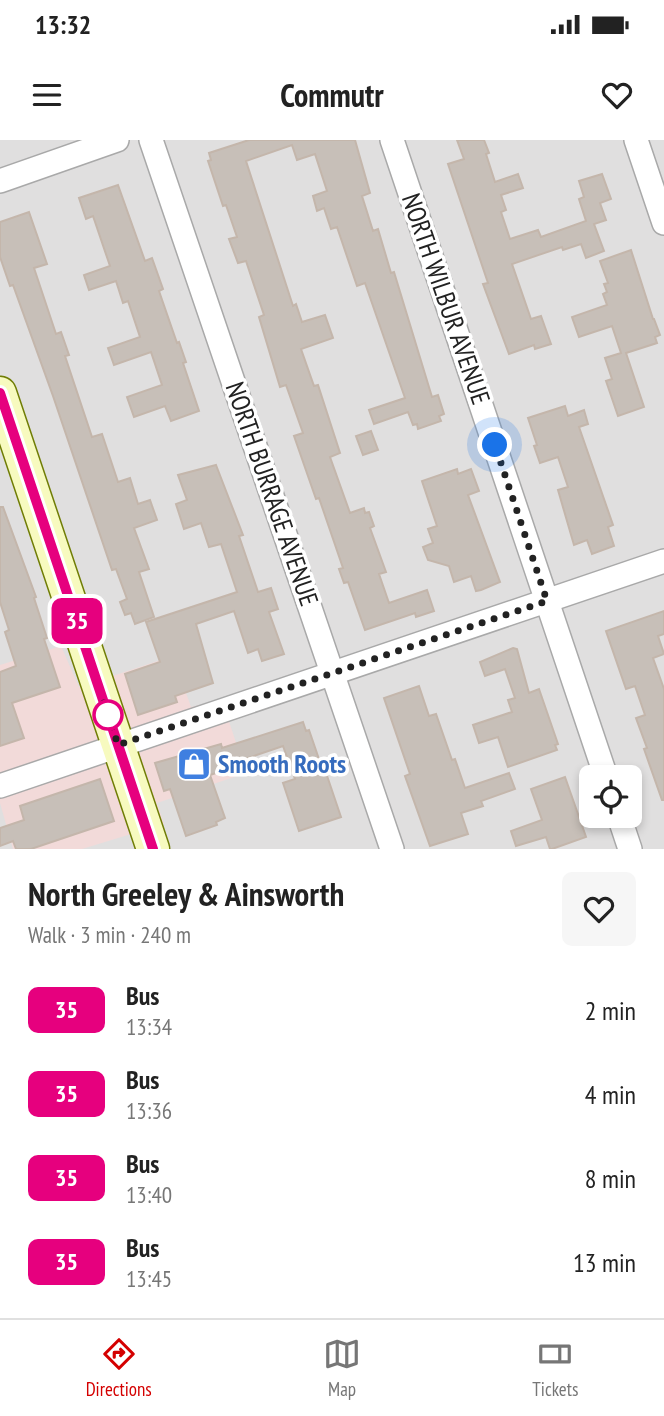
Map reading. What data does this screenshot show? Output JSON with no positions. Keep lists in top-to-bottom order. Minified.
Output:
{"streets":{"street":["NORTH WILBUR AVENUE","NORTH BURRAGE AVENUE"]},"places":{"shop":["Smooth Roots"]},"lines":["bus line 35"],"page":{"status":"13:32","header":"Commutr","on_map":"35","heading":["North Greeley & Ainsworth","Walk · 3 min · 240 m"],"list":[{"mark":"35","name":"Bus","note":"13:34","value":"2 min"},{"mark":"35","name":"Bus","note":"13:36","value":"4 min"},{"mark":"35","name":"Bus","note":"13:40","value":"8 min"},{"mark":"35","name":"Bus","note":"13:45","value":"13 min"}],"tabs":["Directions","Map","Tickets"]}}
